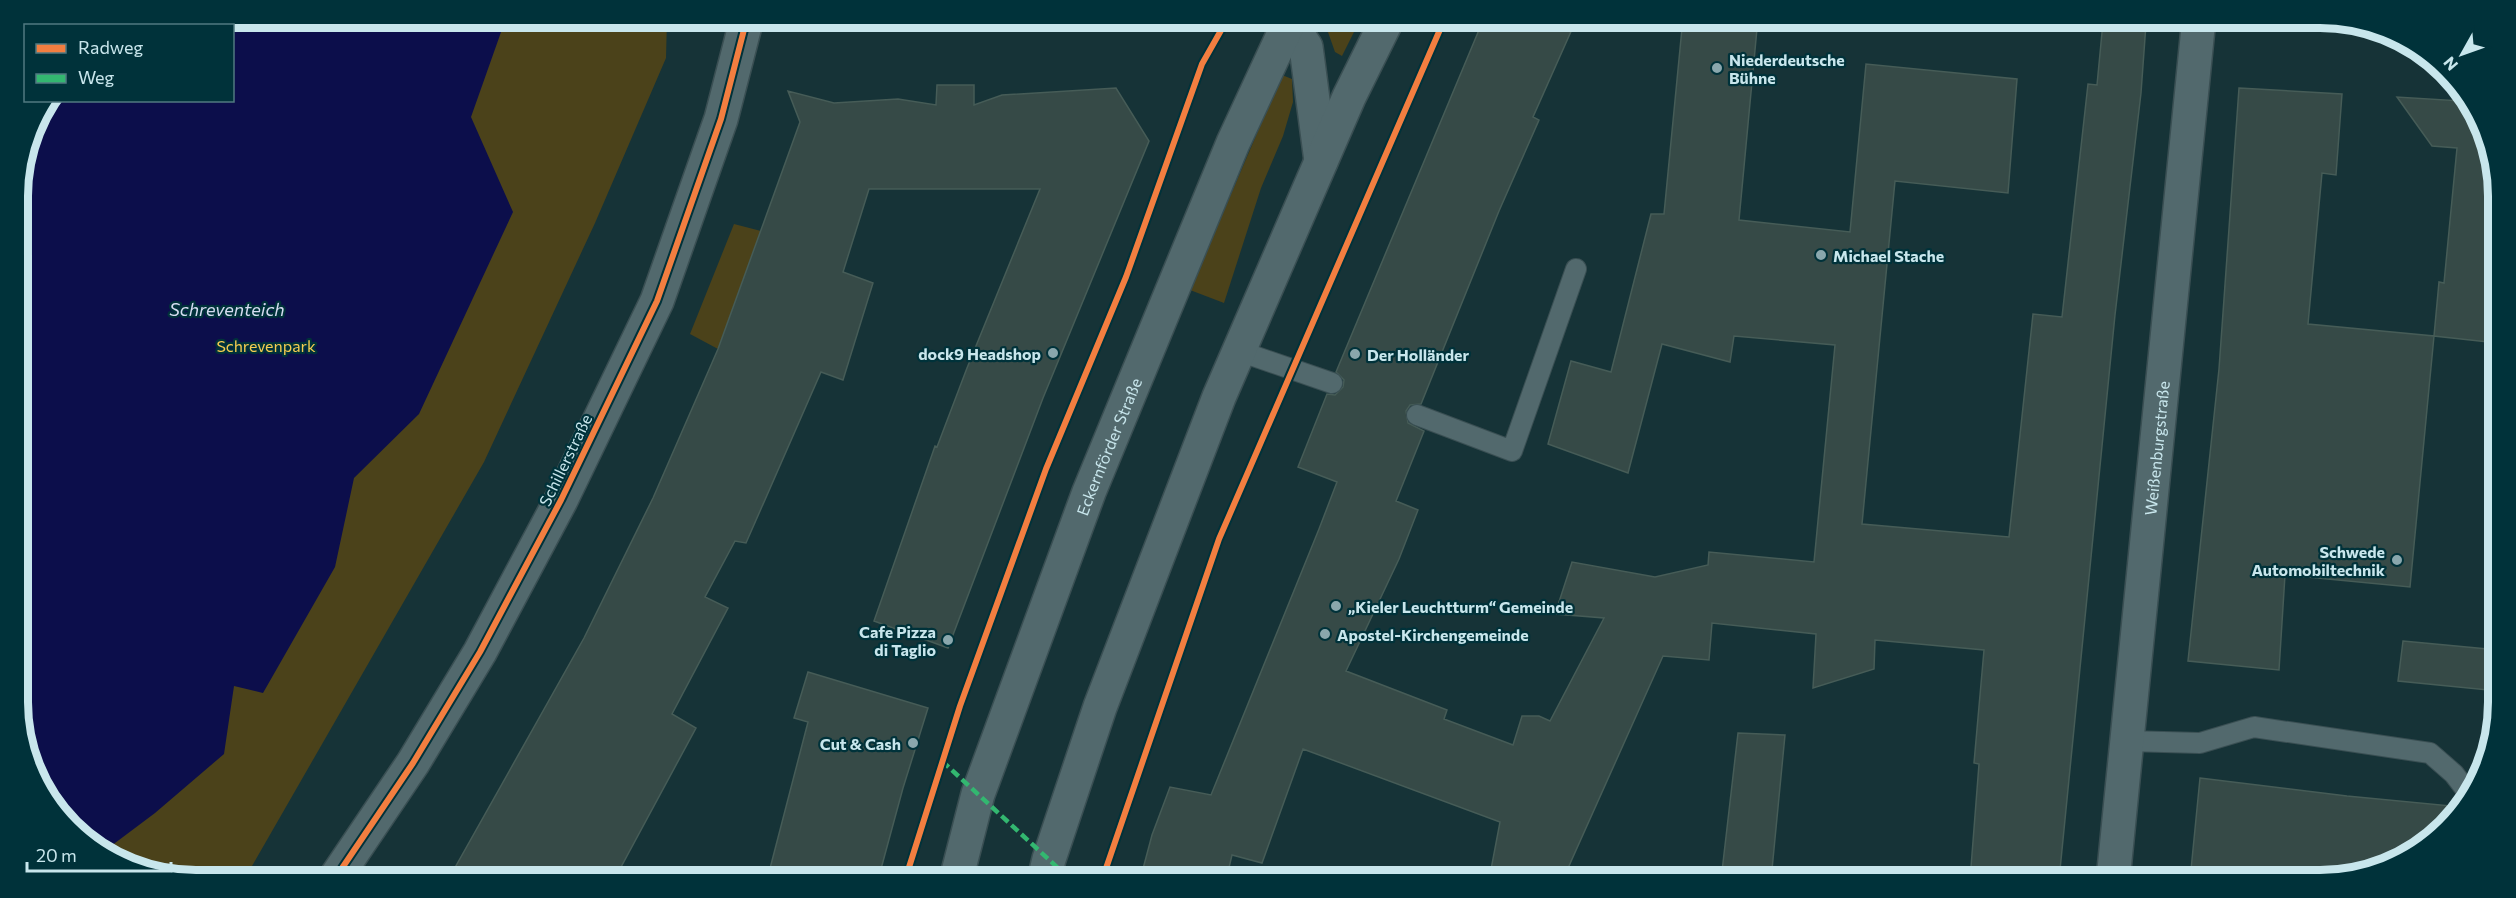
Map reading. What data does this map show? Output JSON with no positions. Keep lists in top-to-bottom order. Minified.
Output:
{"streets":{"street":["Eckernförder Straße","Weißenburgstraße","Schillerstraße"]},"water":["Schreventeich"],"parks":["Schrevenpark"],"places":["Niederdeutsche Bühne","Michael Stache","dock9 Headshop","Der Holländer","Schwede Automobiltechnik","„Kieler Leuchtturm“ Gemeinde","Apostel-Kirchengemeinde","Cafe Pizza di Taglio","Cut & Cash"],"legend":["Radweg","Weg"],"scale_bar":"20 m","north":"bottom left"}
